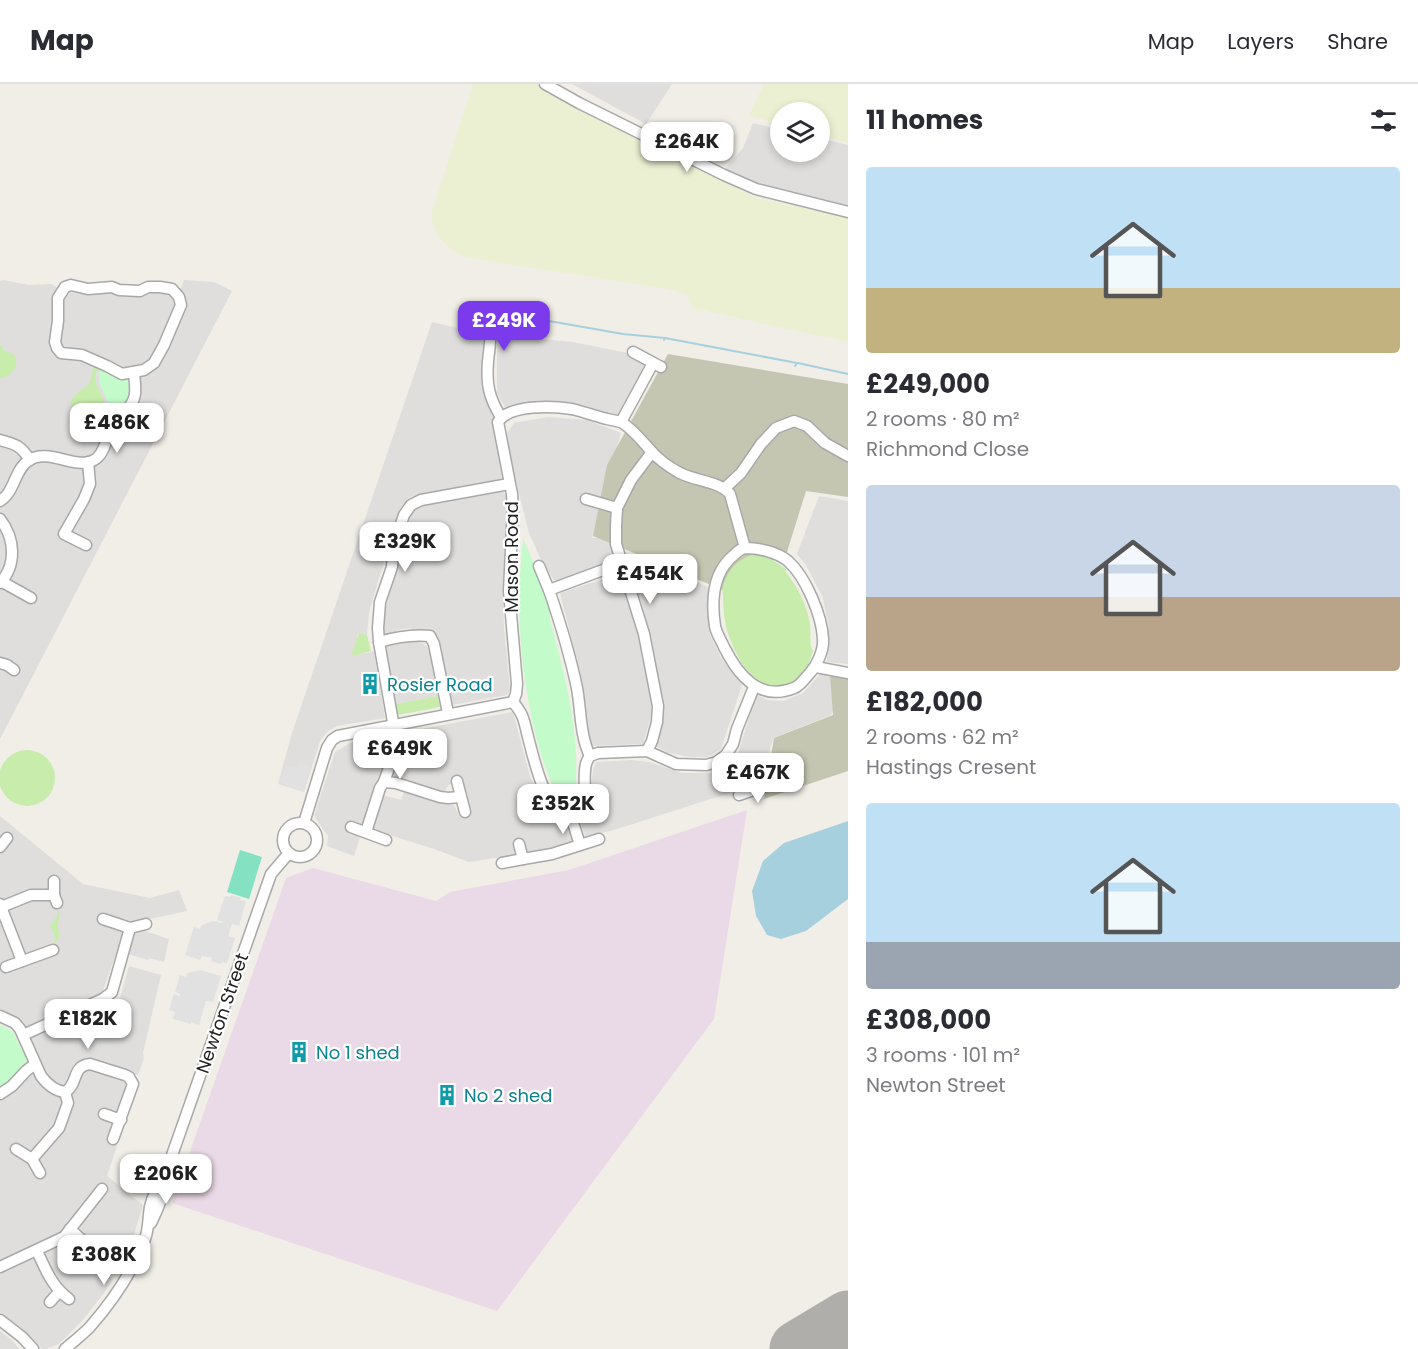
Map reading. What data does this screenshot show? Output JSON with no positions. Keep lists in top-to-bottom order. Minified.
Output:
{"streets":{"street":["Mason Road","Newton Street"]},"places":{"building":["Rosier Road","No 1 shed","No 2 shed"]},"page":{"header":"Map","nav":["Map","Layers","Share"],"heading":"11 homes","price":["£264K","£249K","£486K","£329K","£454K","£649K","£467K","£352K","£182K","£206K","£308K"],"list":[{"name":"£249,000","note":"2 rooms · 80 m² · Richmond Close"},{"name":"£182,000","note":"2 rooms · 62 m² · Hastings Cresent"},{"name":"£308,000","note":"3 rooms · 101 m² · Newton Street"}]}}
